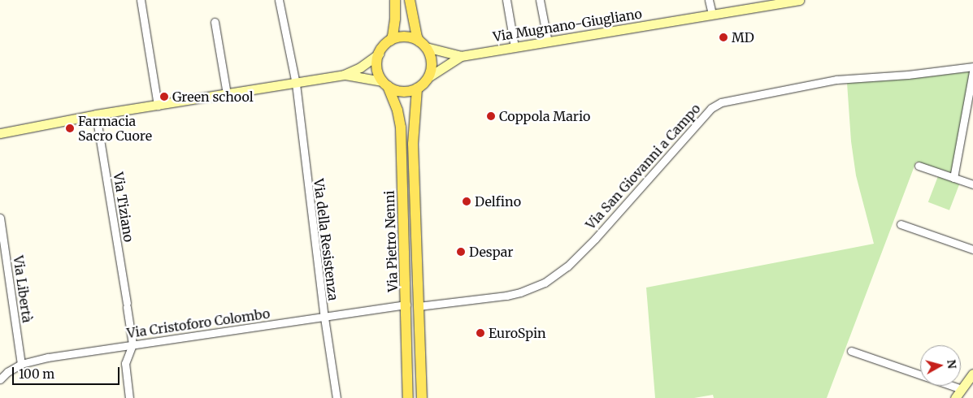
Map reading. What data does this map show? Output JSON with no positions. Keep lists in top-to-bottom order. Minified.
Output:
{"streets":{"main road":["Via Pietro Nenni"],"street":["Via Mugnano-Giugliano","Via San Giovanni a Campo","Via Tiziano","Via della Resistenza","Via Libertà","Via Cristoforo Colombo"]},"crossings":[["Via Mugnano-Giugliano","Via Pietro Nenni"],["Via San Giovanni a Campo","Via Pietro Nenni"],["Via Tiziano","Via Cristoforo Colombo"],["Via della Resistenza","Via Cristoforo Colombo"],["Via Pietro Nenni","Via Cristoforo Colombo"],["Via Libertà","Via Cristoforo Colombo"]],"places":["MD","Green school","Coppola Mario","Farmacia Sacro Cuore","Delfino","Despar","EuroSpin"],"scale_bar":"100 m","north":"right"}
